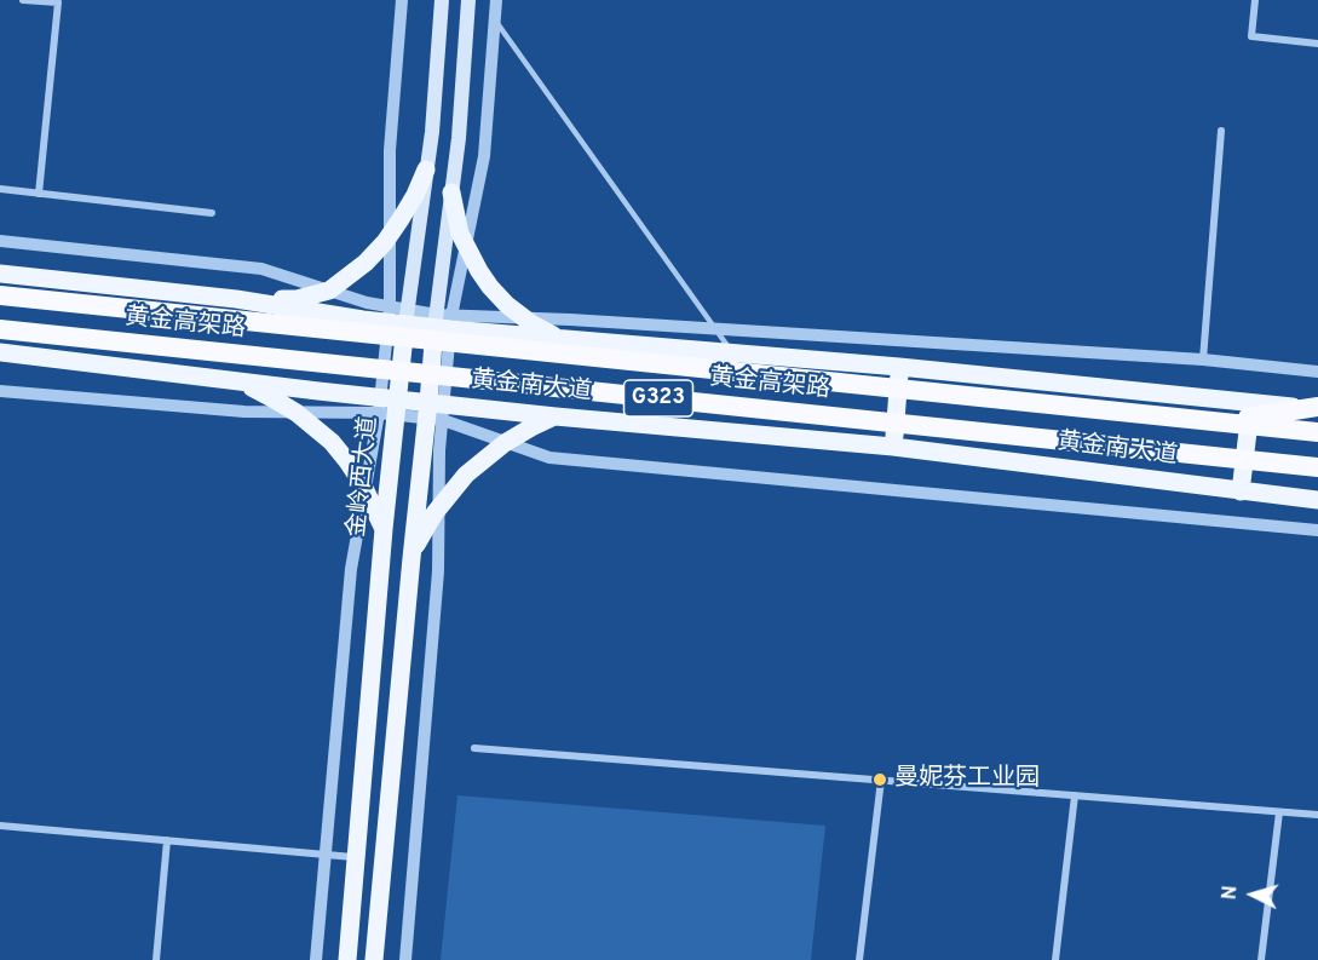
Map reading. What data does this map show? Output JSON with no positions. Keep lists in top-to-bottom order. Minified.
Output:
{"streets":{"highway":["黄金高架路","G323"],"main road":["黄金南大道","金岭西大道"]},"crossings":[["黄金南大道","金岭西大道"]],"places":["曼妮芬工业园"],"north":"left"}
